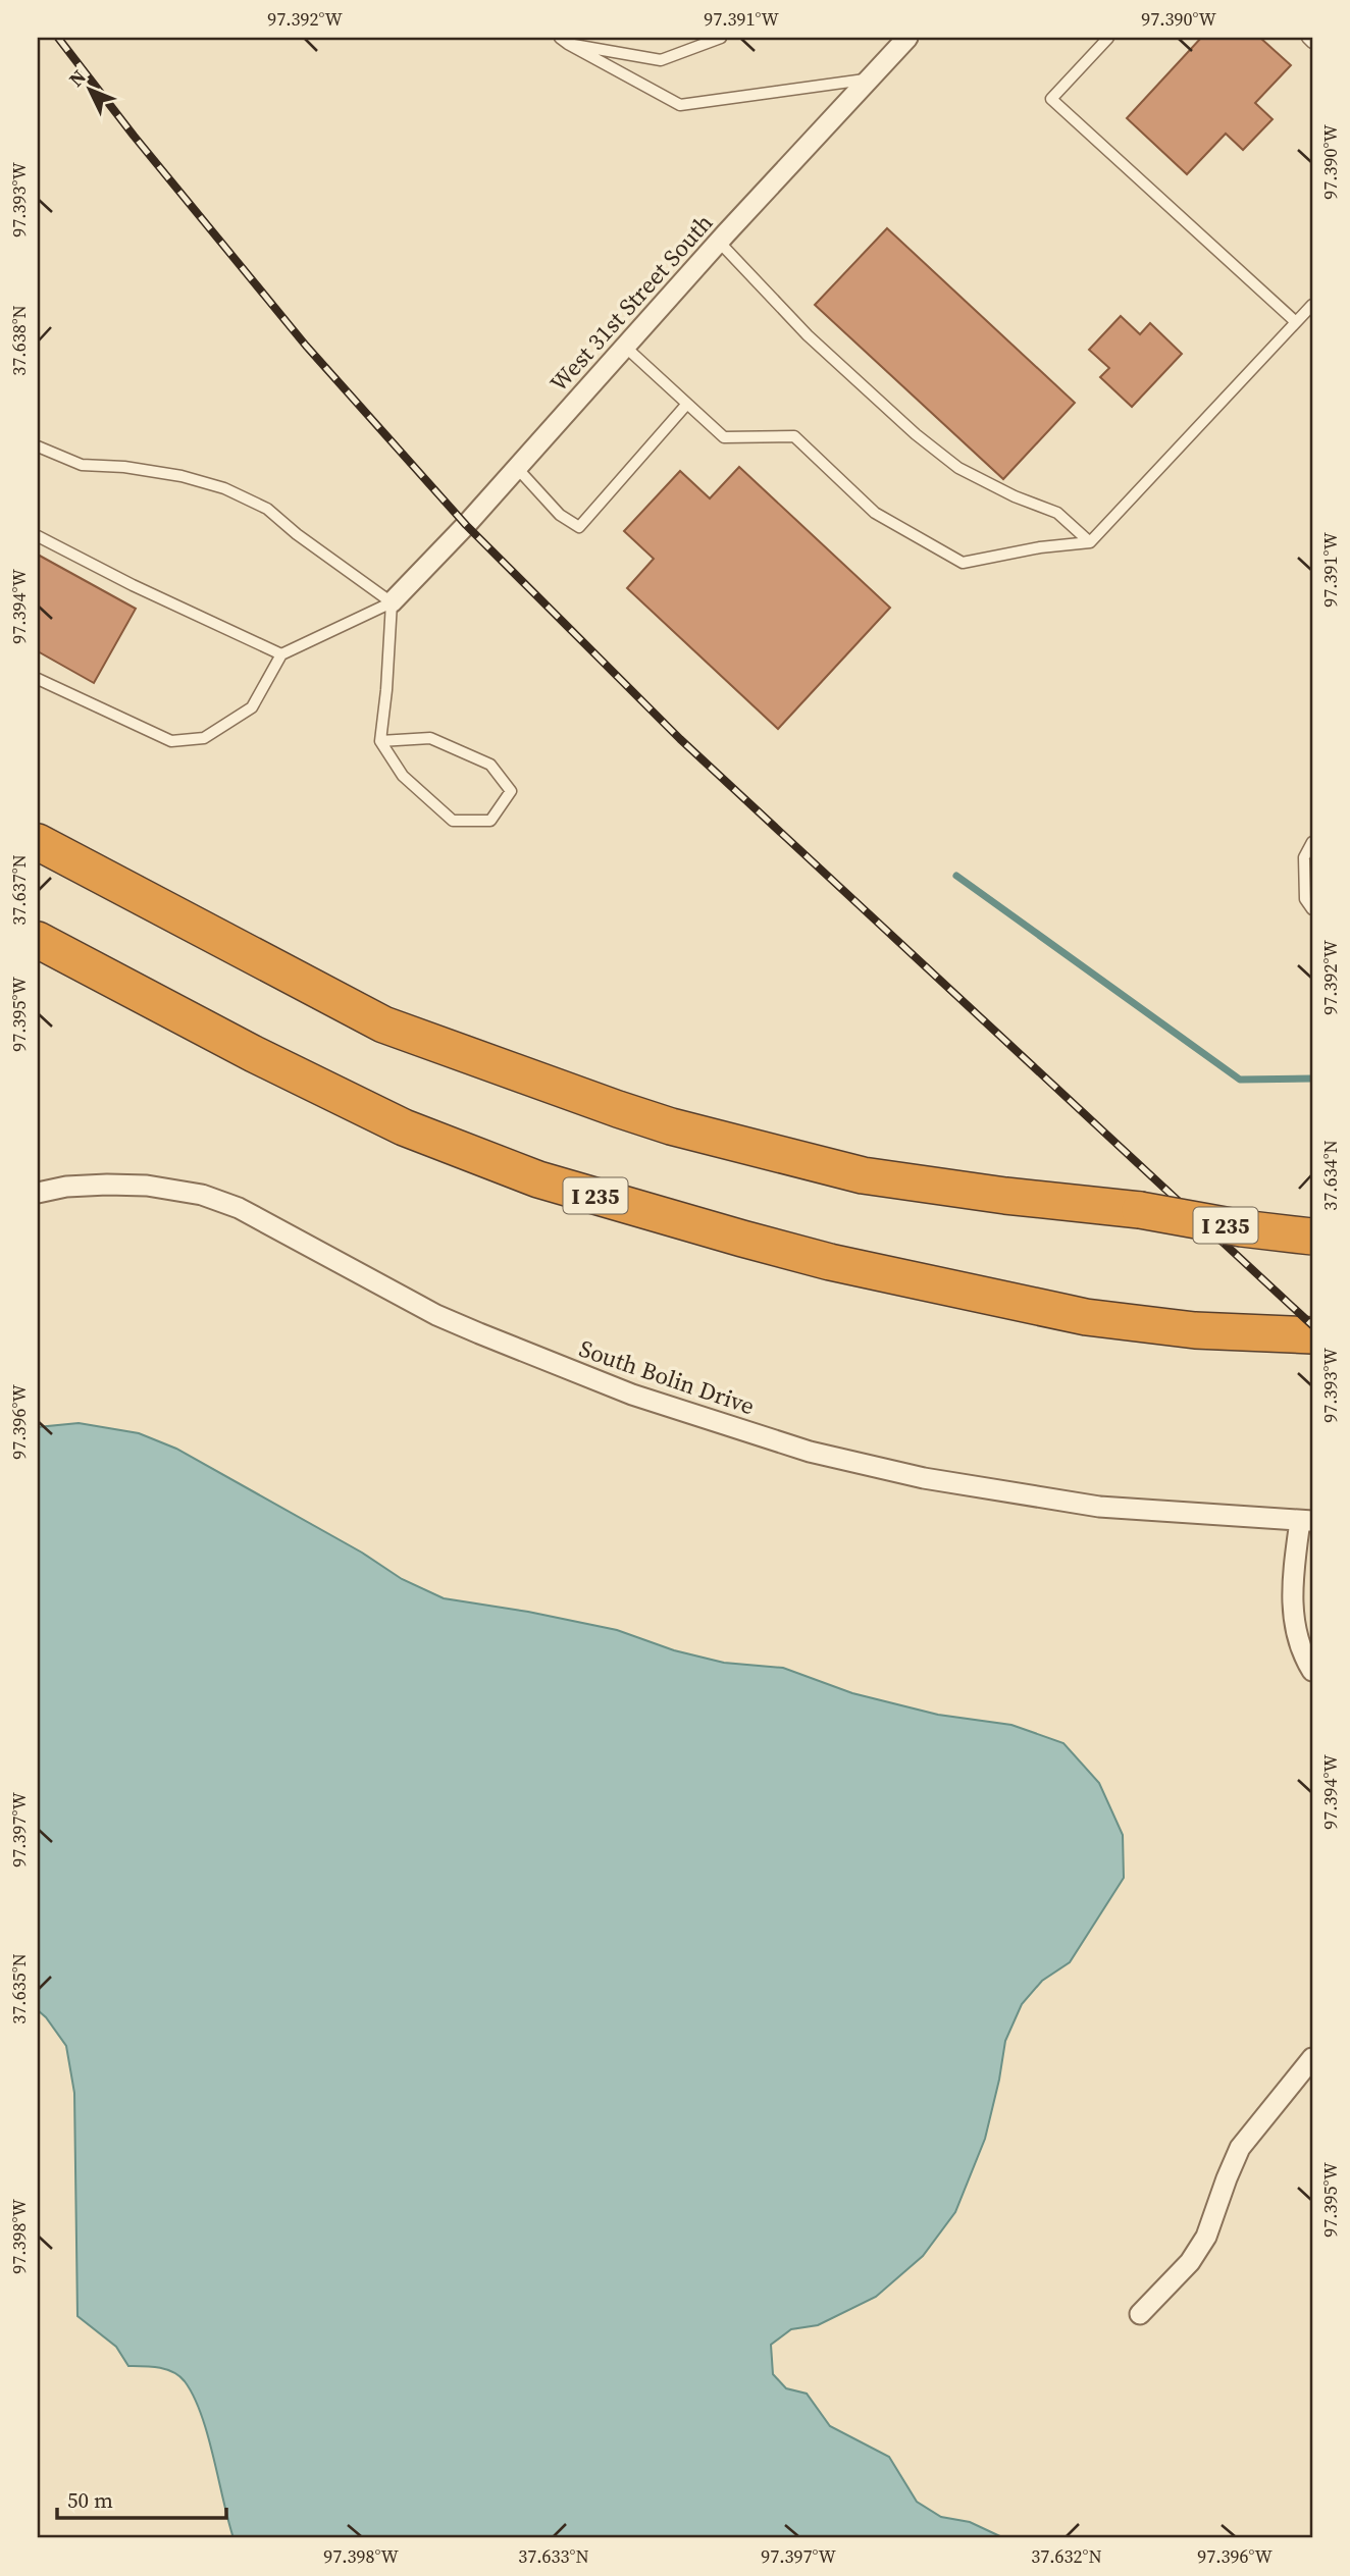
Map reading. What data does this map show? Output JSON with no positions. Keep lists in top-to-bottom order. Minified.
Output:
{"streets":{"highway":["I 235"],"street":["West 31st Street South","South Bolin Drive"]},"scale_bar":"50 m","north":"top left","coordinates":["97.392°W","97.391°W","97.390°W","97.393°W","37.638°N","97.394°W","37.637°N","97.395°W","37.634°N","97.396°W","97.397°W","37.635°N","97.398°W","37.633°N","37.632°N"]}
